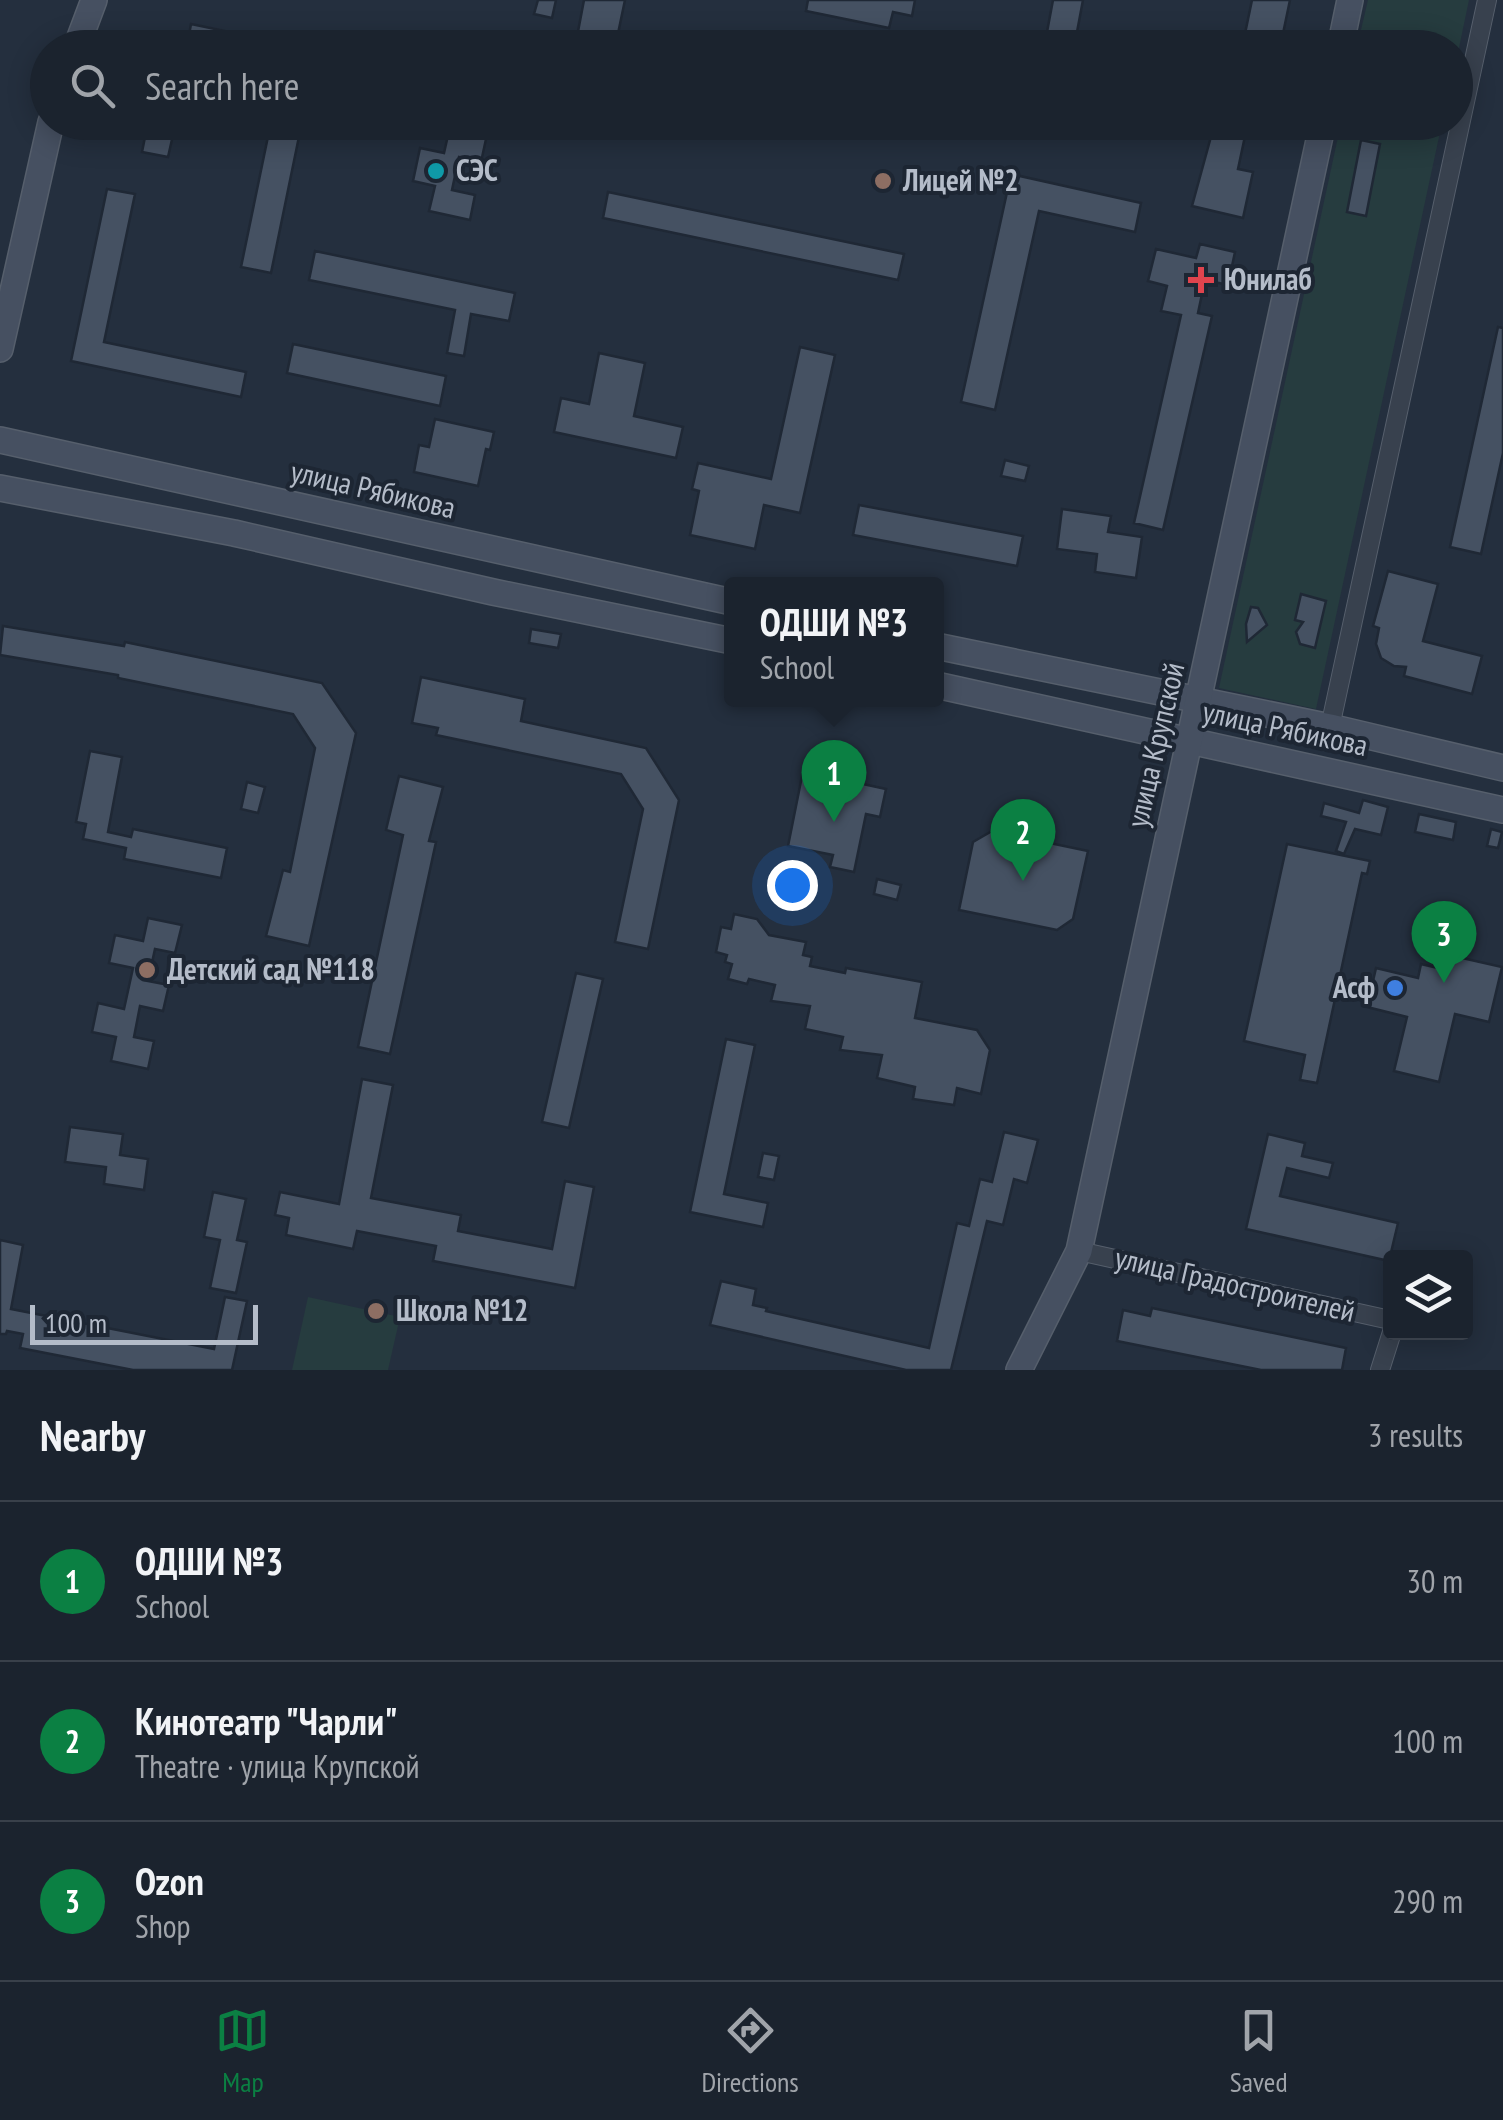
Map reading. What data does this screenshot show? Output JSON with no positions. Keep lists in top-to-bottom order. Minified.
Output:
{"streets":{"street":["улица Рябикова","улица Крупской","улица Градостроителей"]},"crossings":[["улица Рябикова","улица Крупской"],["улица Крупской","улица Градостроителей"]],"places":{"other":["СЭС","Лицей №2","Детский сад №118","Асф","Школа №12"],"health":["Юнилаб"]},"scale_bar":"100 m","page":{"search":"Search here","popup":["ОДШИ №3","School"],"pins":["1","2","3"],"scale":"100 m","heading":["Nearby","3 results"],"list":[{"mark":"1","name":"ОДШИ №3","note":"School","value":"30 m"},{"mark":"2","name":"Кинотеатр \"Чарли\"","note":"Theatre · улица Крупской","value":"100 m"},{"mark":"3","name":"Ozon","note":"Shop","value":"290 m"}],"nav":["Map","Directions","Saved"]}}
